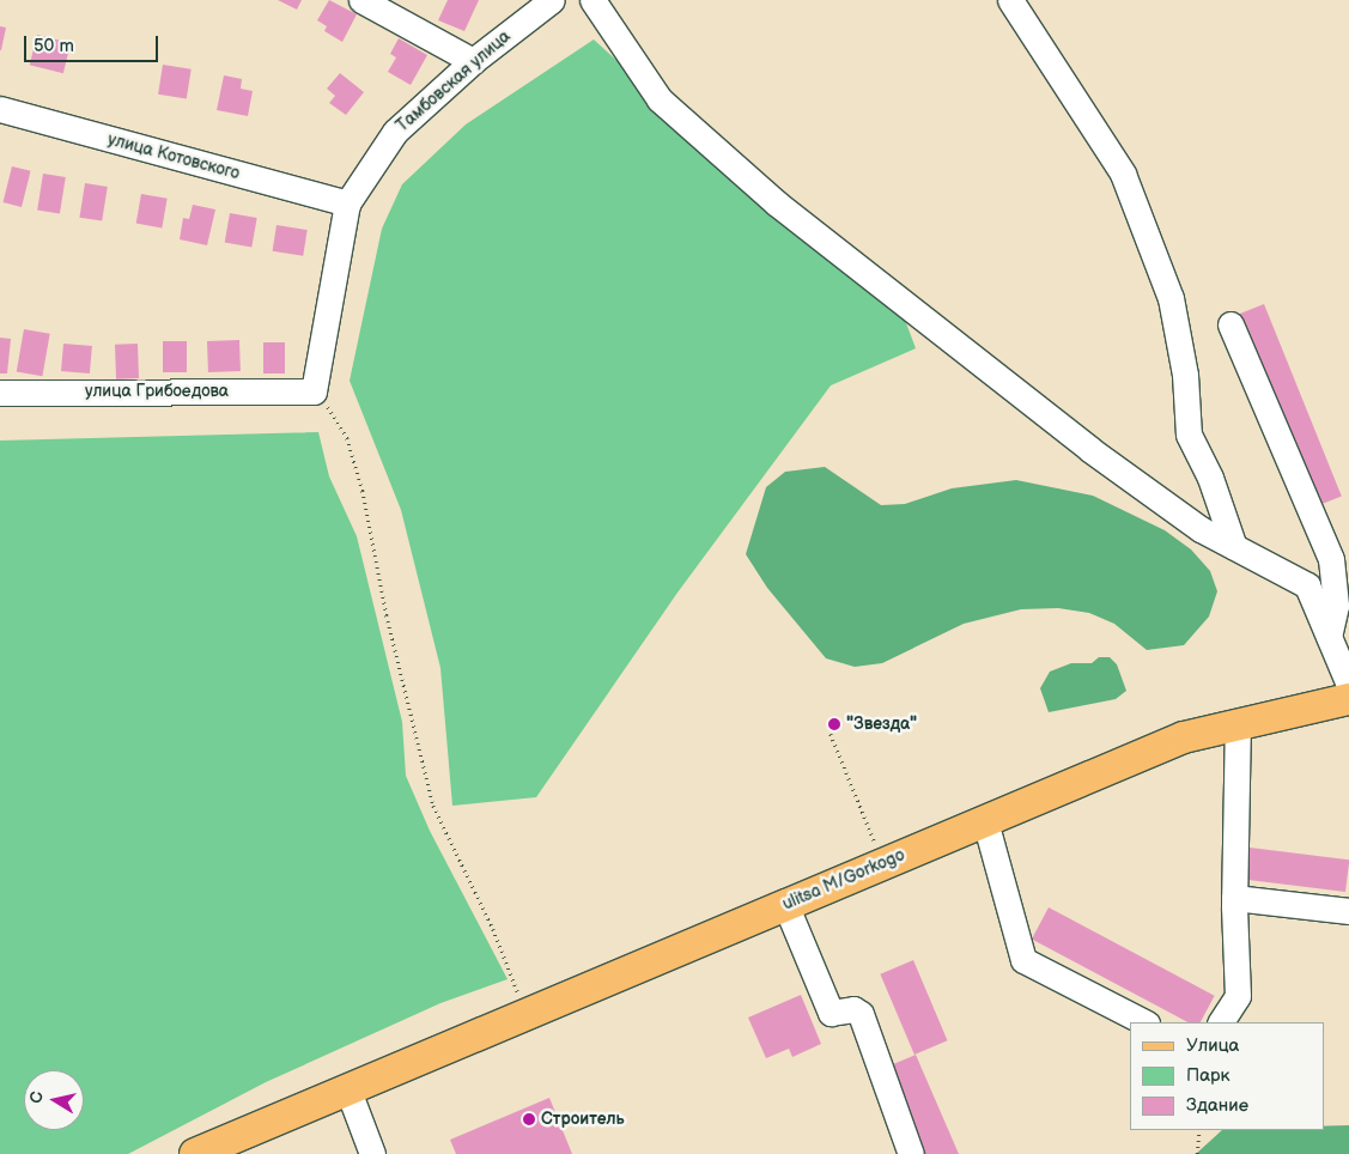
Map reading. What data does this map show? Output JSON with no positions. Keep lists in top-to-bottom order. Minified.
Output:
{"streets":{"main road":["ulitsa M/Gorkogo"],"street":["Тамбовская улица","улица Котовского","улица Грибоедова"]},"crossings":[["Тамбовская улица","улица Котовского"]],"places":["\"Звезда\"","Строитель"],"legend":["Улица","Парк","Здание"],"scale_bar":"50 m","north":"left"}
